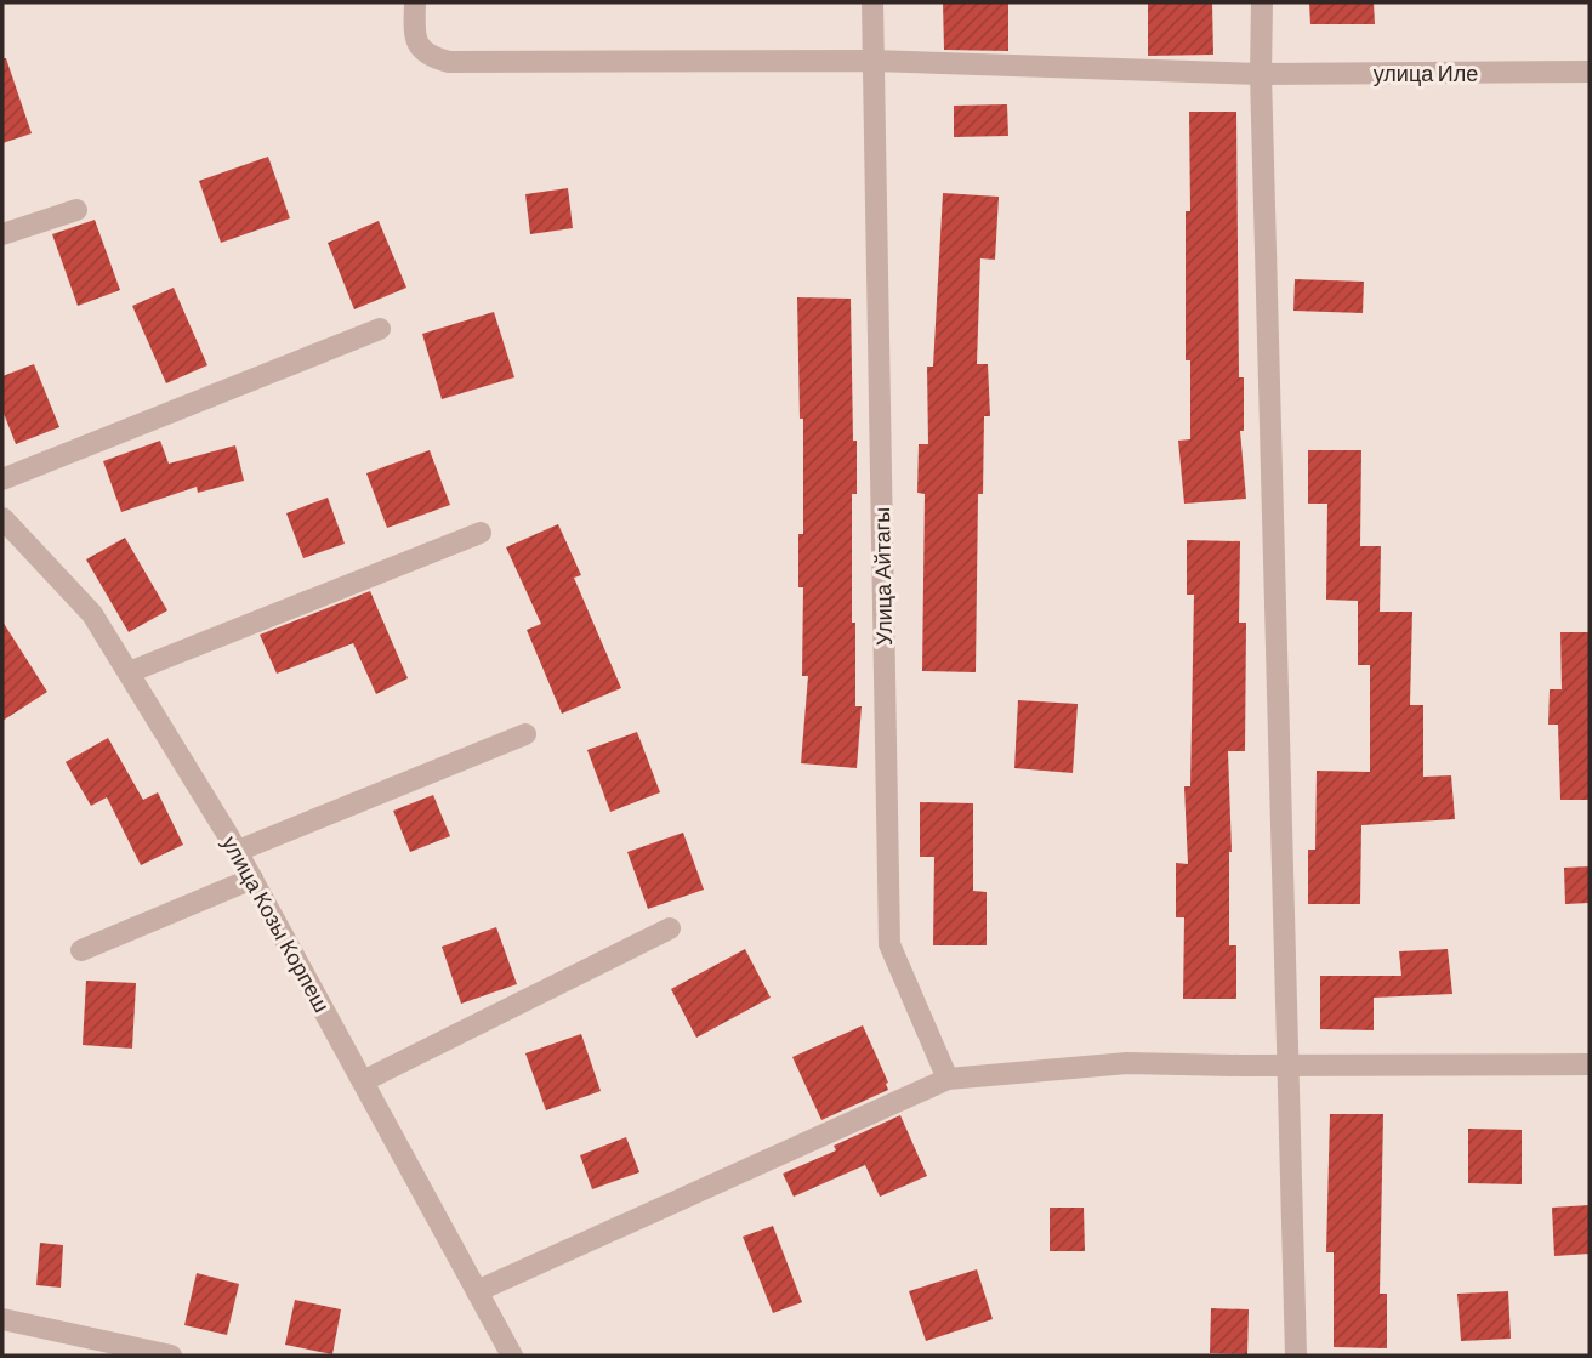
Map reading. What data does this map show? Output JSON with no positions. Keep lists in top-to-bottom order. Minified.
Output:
{"streets":{"street":["улица Иле","Улица Айтагы","улица Козы Корпеш"]}}
